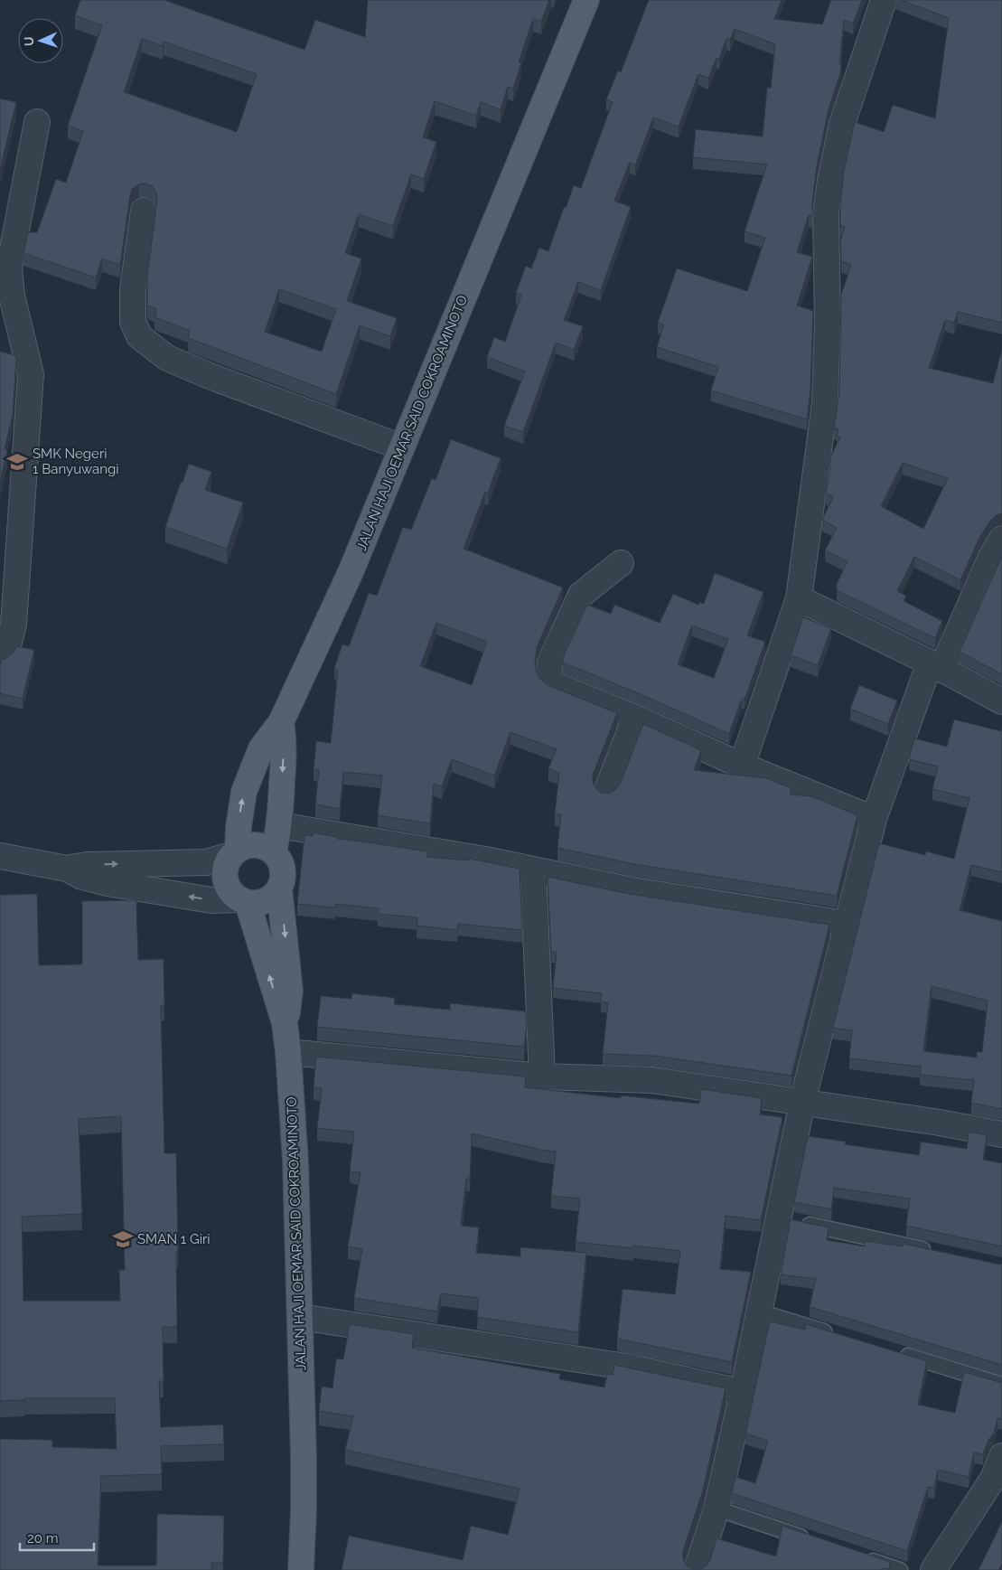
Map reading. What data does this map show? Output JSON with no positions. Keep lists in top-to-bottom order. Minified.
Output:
{"streets":{"main road":["JALAN HAJI OEMAR SAID COKROAMINOTO"]},"places":{"school or university":["SMK Negeri 1 Banyuwangi","SMAN 1 Giri"]},"scale_bar":"20 m","north":"left"}
